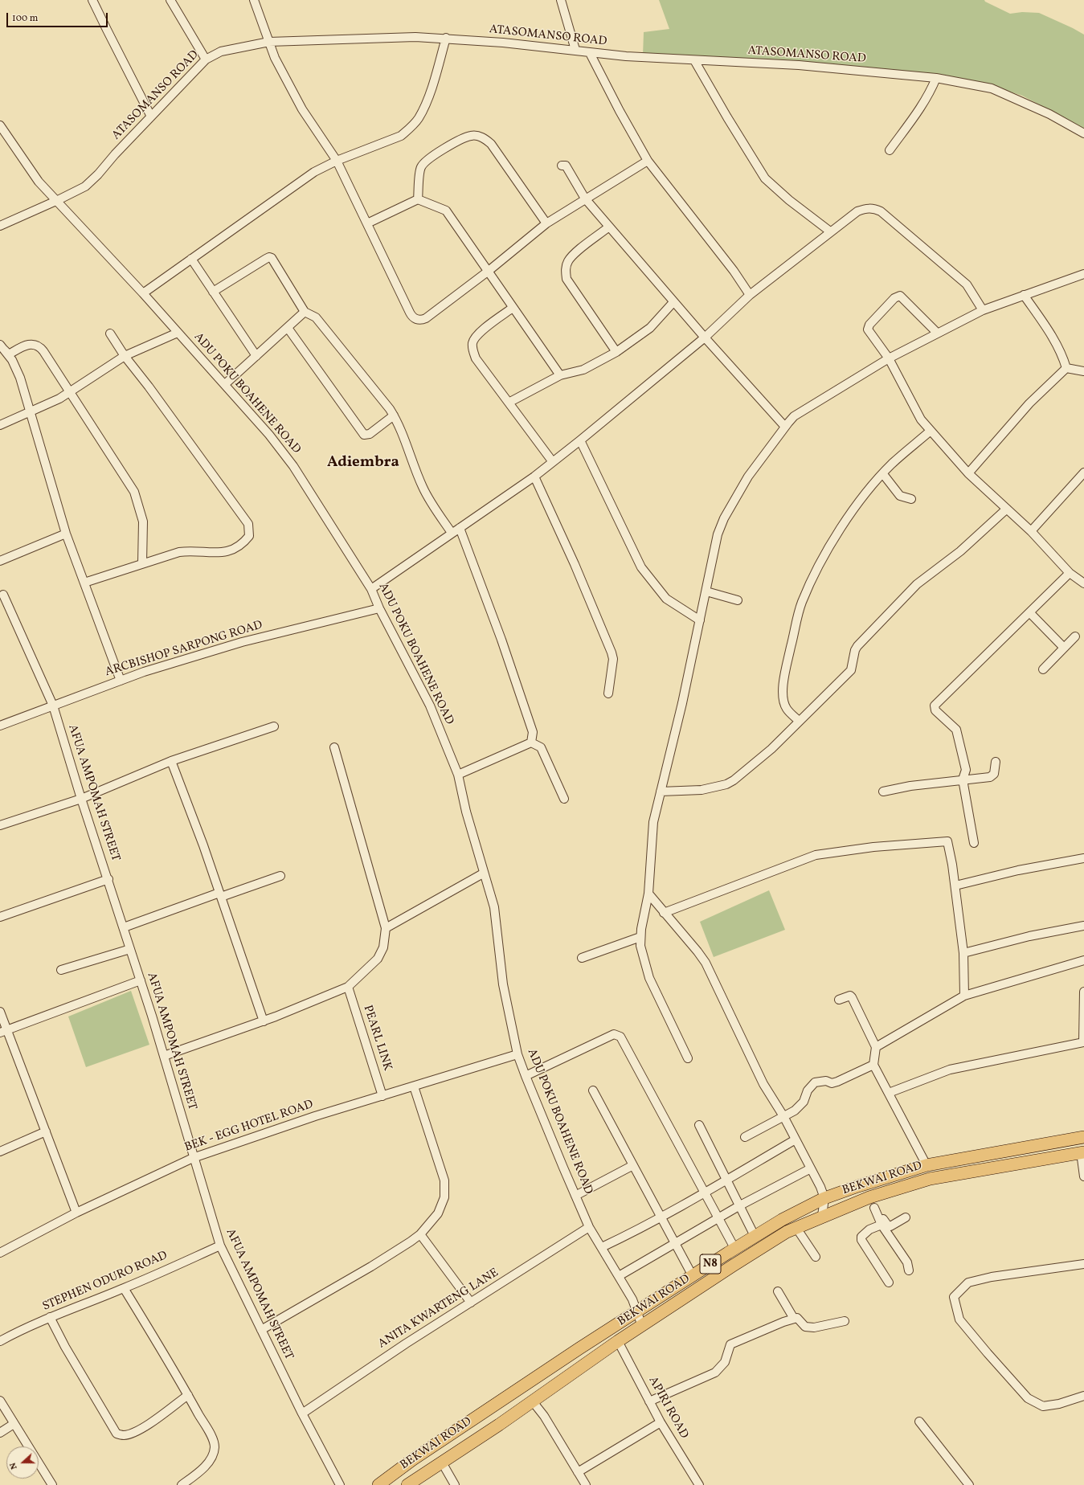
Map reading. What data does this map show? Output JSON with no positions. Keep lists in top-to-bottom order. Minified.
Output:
{"streets":{"highway":["BEKWAI ROAD","N8"],"street":["ATASOMANSO ROAD","ADU POKU BOAHENE ROAD","ARCBISHOP SARPONG ROAD","AFUA AMPOMAH STREET","PEARL LINK","BEK - EGG HOTEL ROAD","STEPHEN ODURO ROAD","ANITA KWARTENG LANE","APIRI ROAD"]},"crossings":[["ATASOMANSO ROAD","ADU POKU BOAHENE ROAD"],["ADU POKU BOAHENE ROAD","ARCBISHOP SARPONG ROAD"],["ADU POKU BOAHENE ROAD","BEK - EGG HOTEL ROAD"],["ADU POKU BOAHENE ROAD","BEKWAI ROAD"],["ADU POKU BOAHENE ROAD","ANITA KWARTENG LANE"],["ARCBISHOP SARPONG ROAD","AFUA AMPOMAH STREET"],["AFUA AMPOMAH STREET","BEK - EGG HOTEL ROAD"],["AFUA AMPOMAH STREET","STEPHEN ODURO ROAD"],["AFUA AMPOMAH STREET","ANITA KWARTENG LANE"],["PEARL LINK","BEK - EGG HOTEL ROAD"],["BEKWAI ROAD","APIRI ROAD"]],"districts":["Adiembra"],"scale_bar":"100 m","north":"left"}
